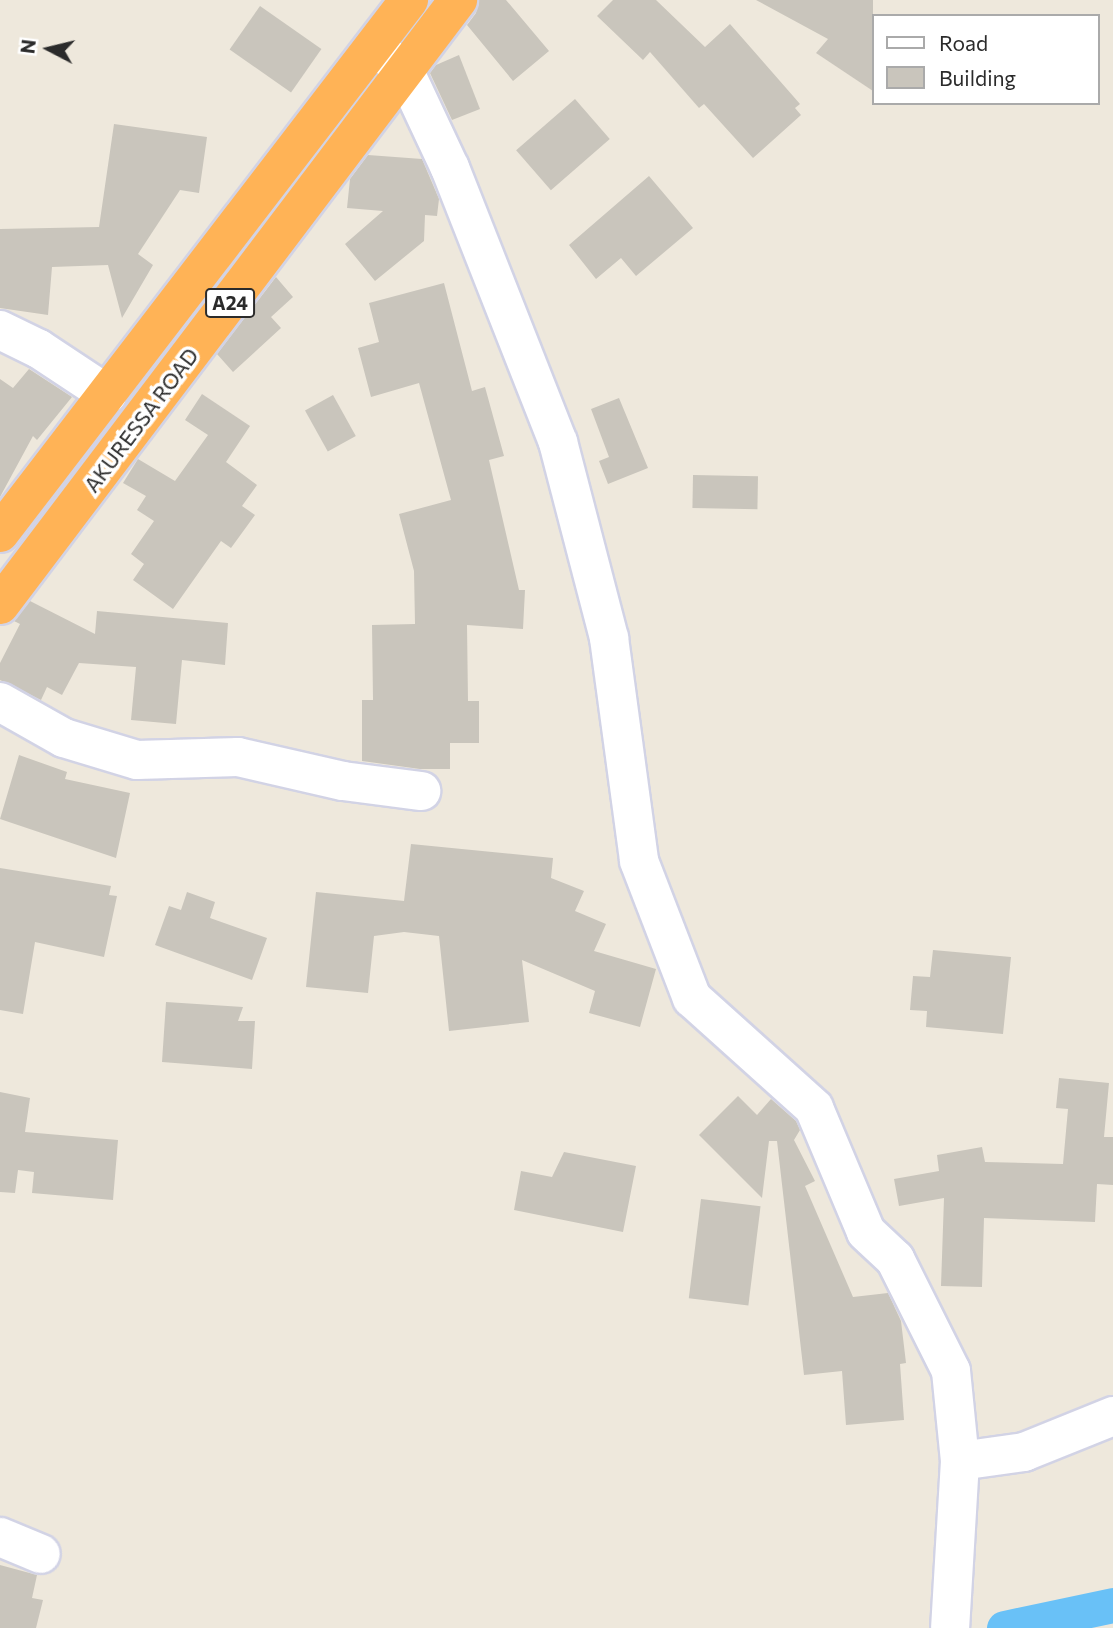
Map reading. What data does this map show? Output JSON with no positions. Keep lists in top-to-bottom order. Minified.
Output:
{"streets":{"highway":["A24","AKURESSA ROAD"]},"legend":["Road","Building"],"north":"left"}
